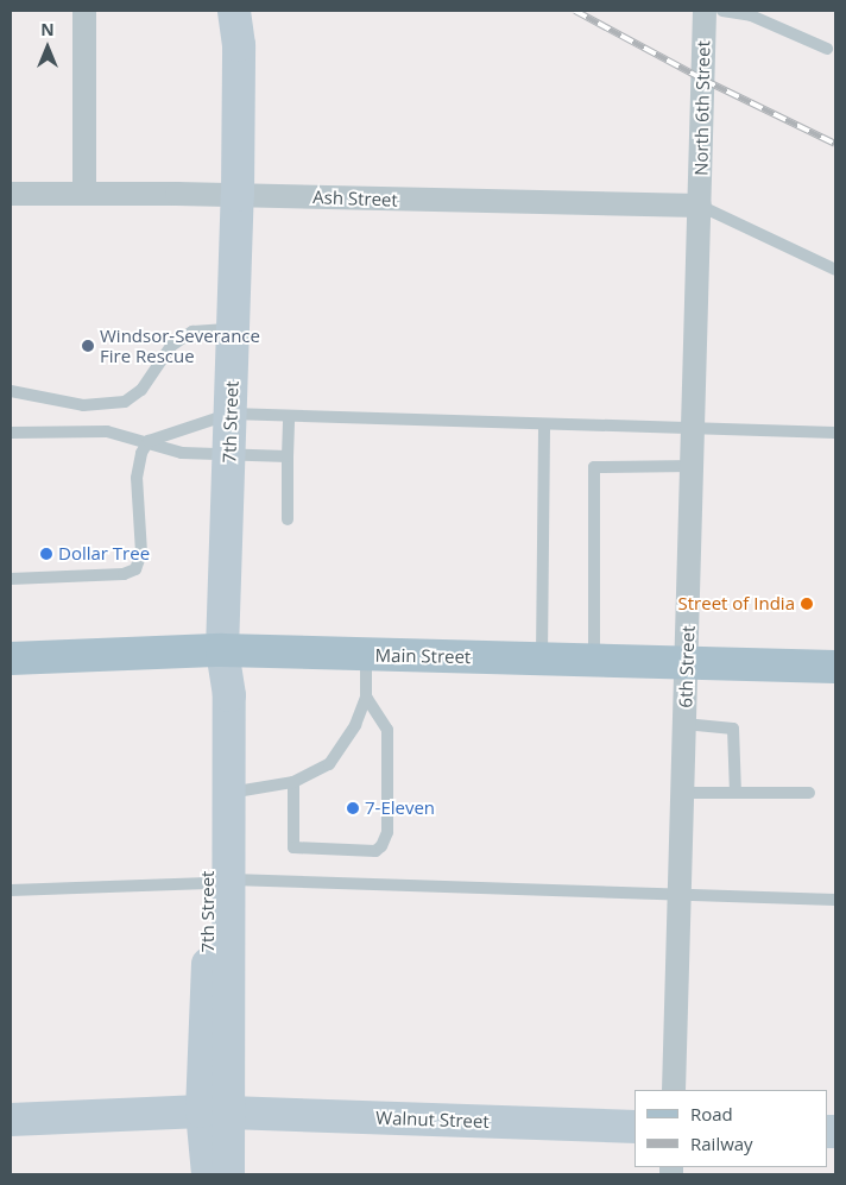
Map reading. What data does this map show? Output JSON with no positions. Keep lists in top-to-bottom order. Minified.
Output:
{"streets":{"main road":["Main Street"],"street":["North 6th Street","Ash Street","7th Street","6th Street","Walnut Street"]},"crossings":[["North 6th Street","Ash Street"],["North 6th Street","6th Street"],["Ash Street","7th Street"],["Ash Street","6th Street"],["7th Street","Main Street"],["7th Street","Walnut Street"],["Main Street","6th Street"]],"places":["Windsor-Severance Fire Rescue","Dollar Tree","Street of India","7-Eleven"],"legend":["Road","Railway"],"north":"top"}
